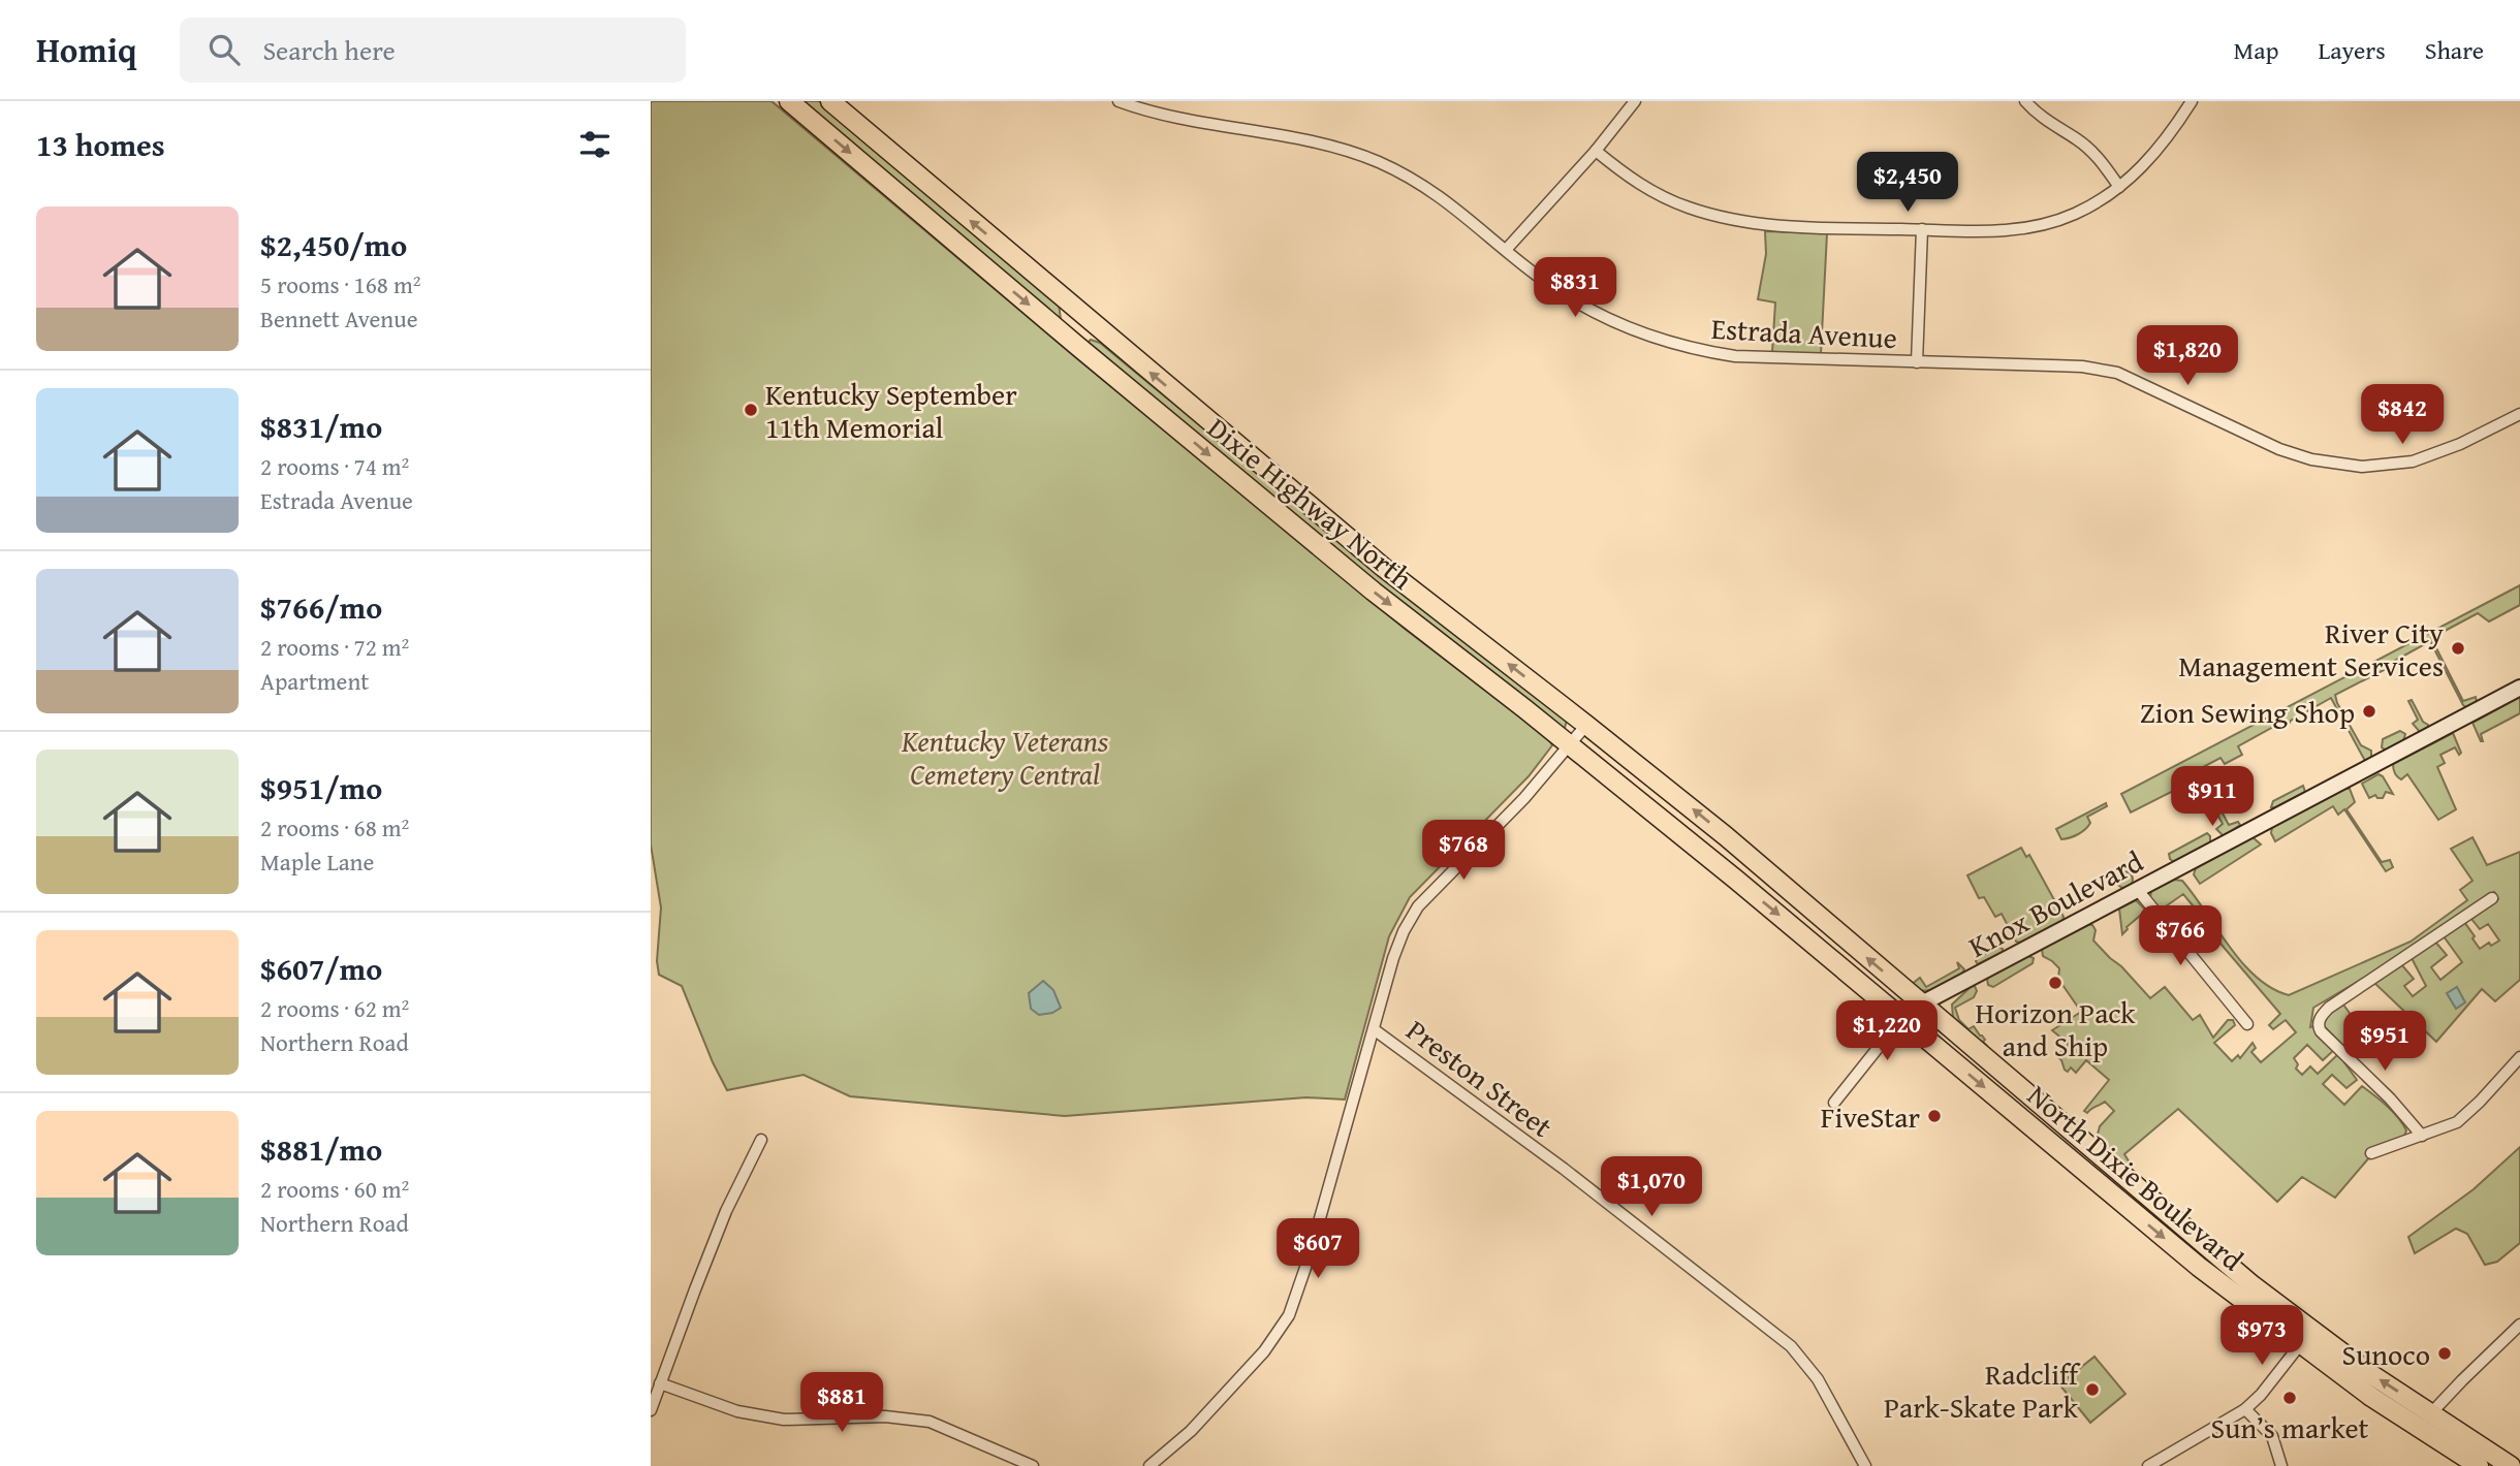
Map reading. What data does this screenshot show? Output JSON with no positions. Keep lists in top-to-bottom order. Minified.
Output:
{"streets":{"highway":["Dixie Highway North","North Dixie Boulevard"],"main road":["Knox Boulevard"],"street":["Estrada Avenue","Preston Street"]},"crossings":[["Dixie Highway North","Preston Street"],["Dixie Highway North","North Dixie Boulevard"],["Knox Boulevard","North Dixie Boulevard"]],"parks":["Kentucky Veterans Cemetery Central"],"places":["Kentucky September 11th Memorial","River City Management Services","Zion Sewing Shop","Horizon Pack and Ship","FiveStar","Sunoco","Radcliff Park-Skate Park","Sun’s market"],"page":{"header":"Homiq","search":"Search here","nav":["Map","Layers","Share"],"heading":"13 homes","price":["$2,450","$831","$1,820","$842","$911","$768","$766","$1,220","$951","$1,070","$607","$973","$881"],"list":[{"name":"$2,450/mo","note":"5 rooms · 168 m² · Bennett Avenue"},{"name":"$831/mo","note":"2 rooms · 74 m² · Estrada Avenue"},{"name":"$766/mo","note":"2 rooms · 72 m² · Apartment"},{"name":"$951/mo","note":"2 rooms · 68 m² · Maple Lane"},{"name":"$607/mo","note":"2 rooms · 62 m² · Northern Road"},{"name":"$881/mo","note":"2 rooms · 60 m² · Northern Road"}]}}
